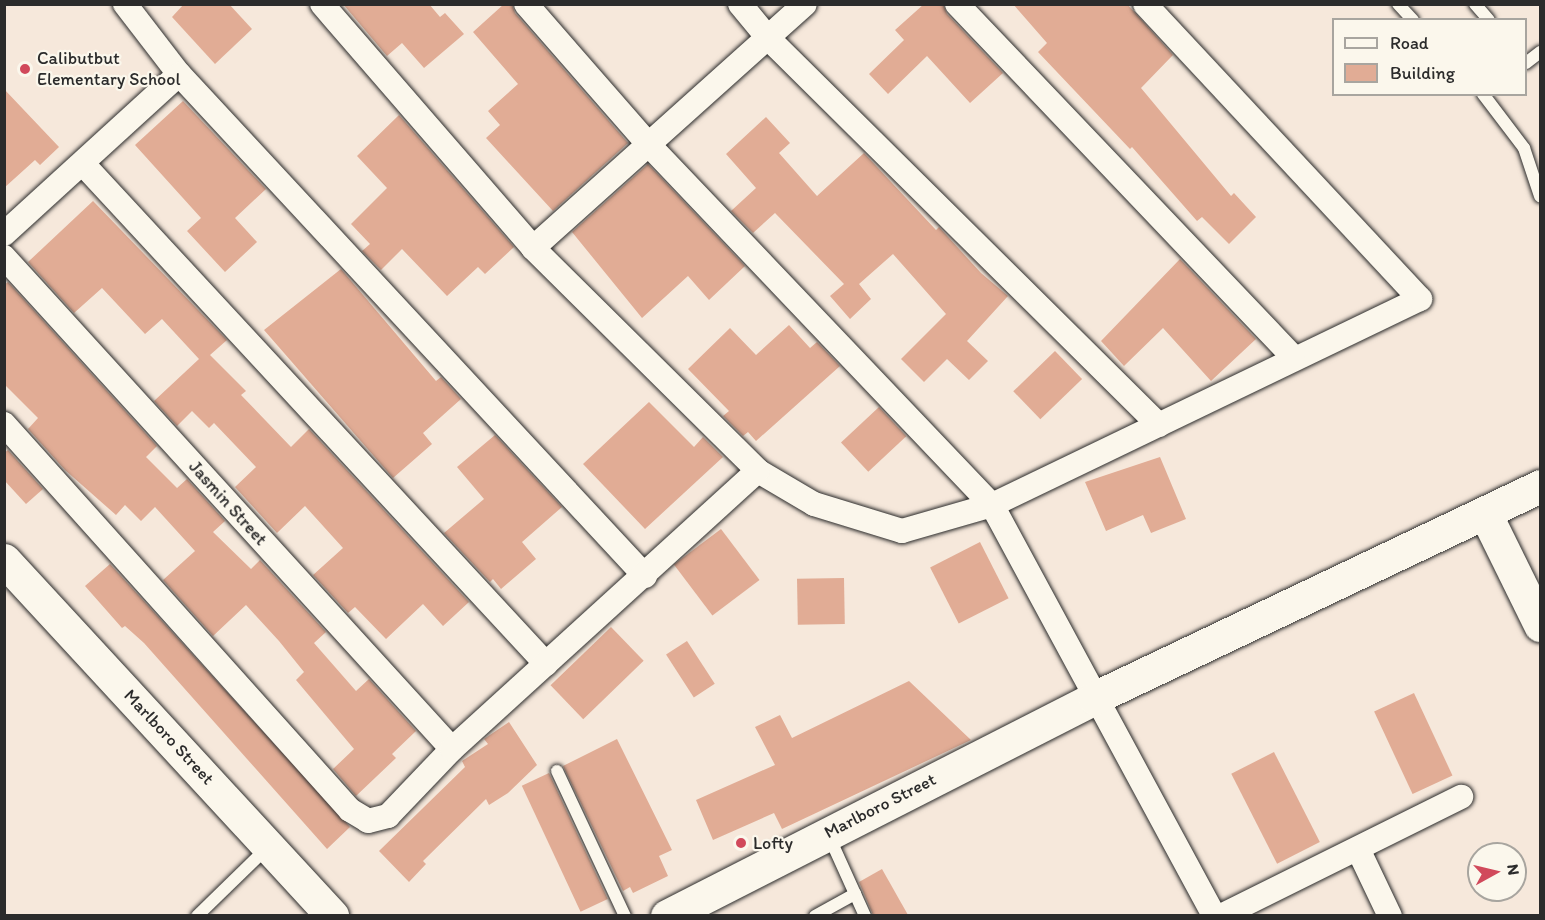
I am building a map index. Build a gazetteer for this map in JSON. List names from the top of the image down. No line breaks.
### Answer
{"streets":{"street":["Jasmin Street","Marlboro Street"]},"places":["Calibutbut Elementary School","Lofty"],"legend":["Road","Building"],"north":"right"}
